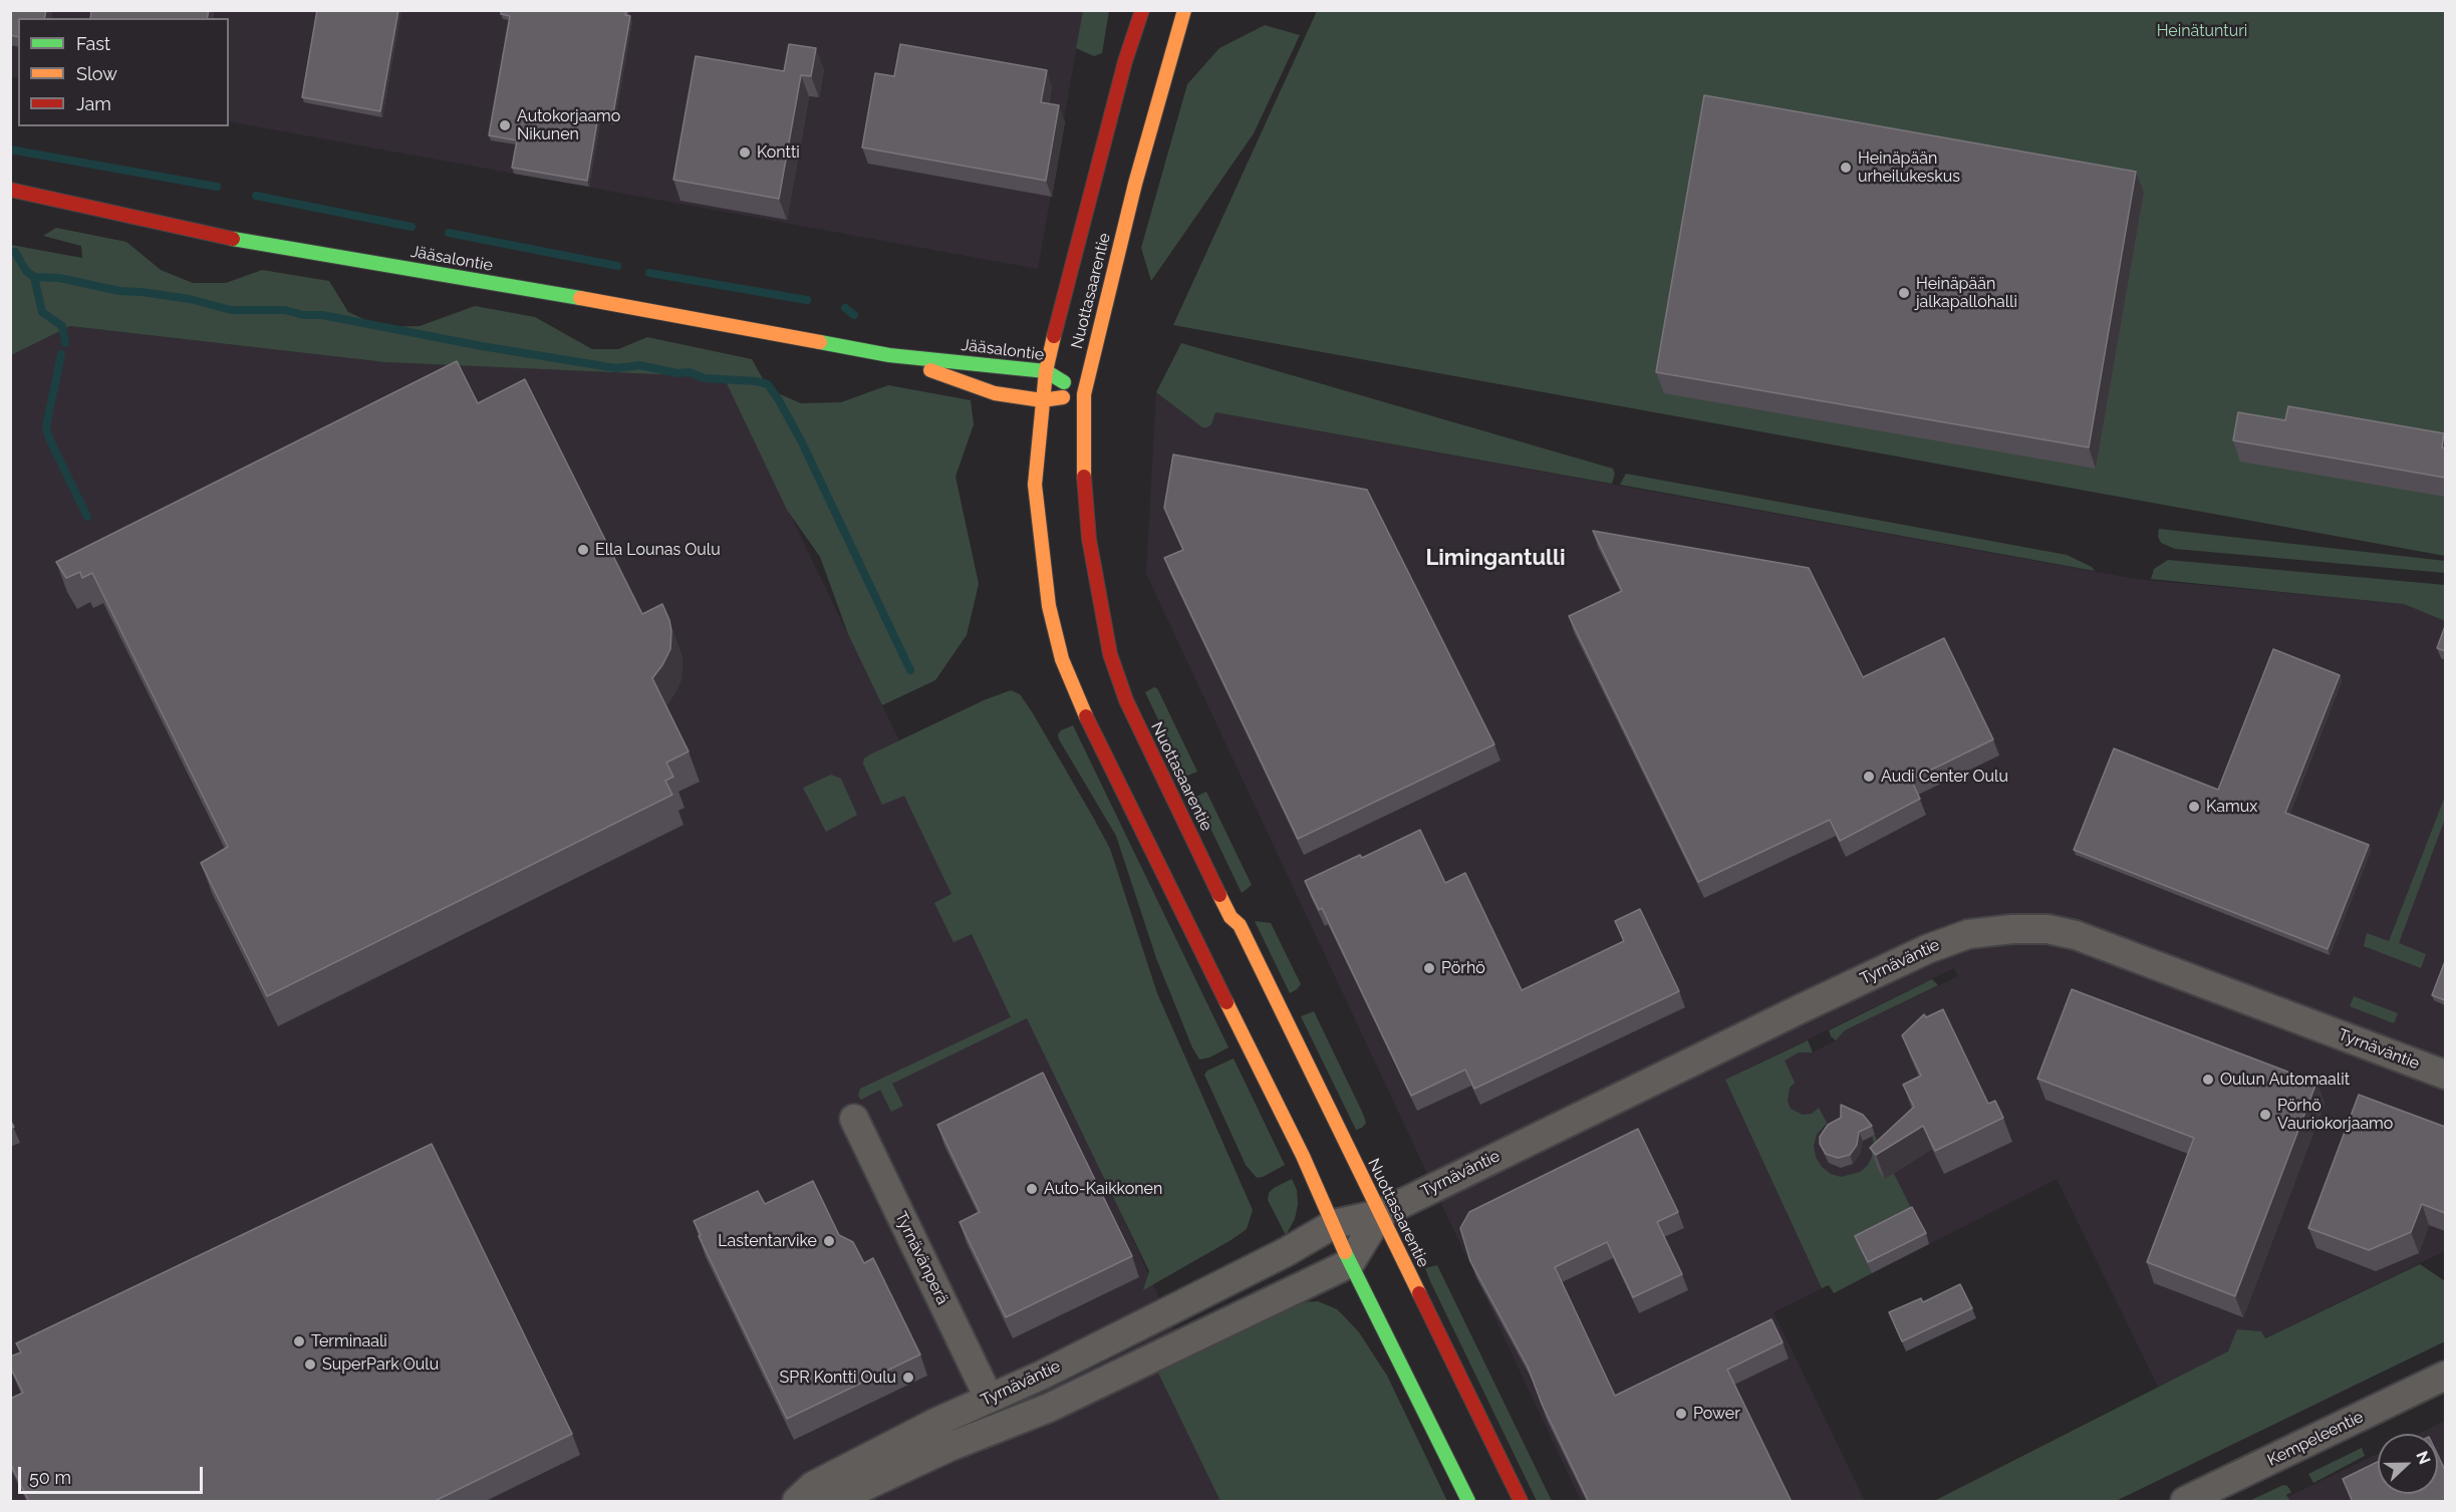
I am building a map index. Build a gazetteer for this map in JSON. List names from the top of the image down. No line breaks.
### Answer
{"streets":{"main road":["Jääsalontie","Nuottasaarentie"],"street":["Tyrnäväntie","Tyrnävänperä","Kempeleentie"]},"crossings":[["Jääsalontie","Nuottasaarentie"],["Nuottasaarentie","Tyrnäväntie"],["Tyrnäväntie","Tyrnävänperä"]],"districts":["Limingantulli"],"parks":["Heinätunturi"],"places":["Autokorjaamo Nikunen","Kontti","Heinäpään urheilukeskus","Heinäpään jalkapallohalli","Ella Lounas Oulu","Audi Center Oulu","Kamux","Pörhö","Oulun Automaalit","Pörhö Vauriokorjaamo","Auto-Kaikkonen","Lastentarvike","Terminaali","SuperPark Oulu","SPR Kontti Oulu","Power"],"legend":["Fast","Slow","Jam"],"scale_bar":"50 m","north":"right"}
